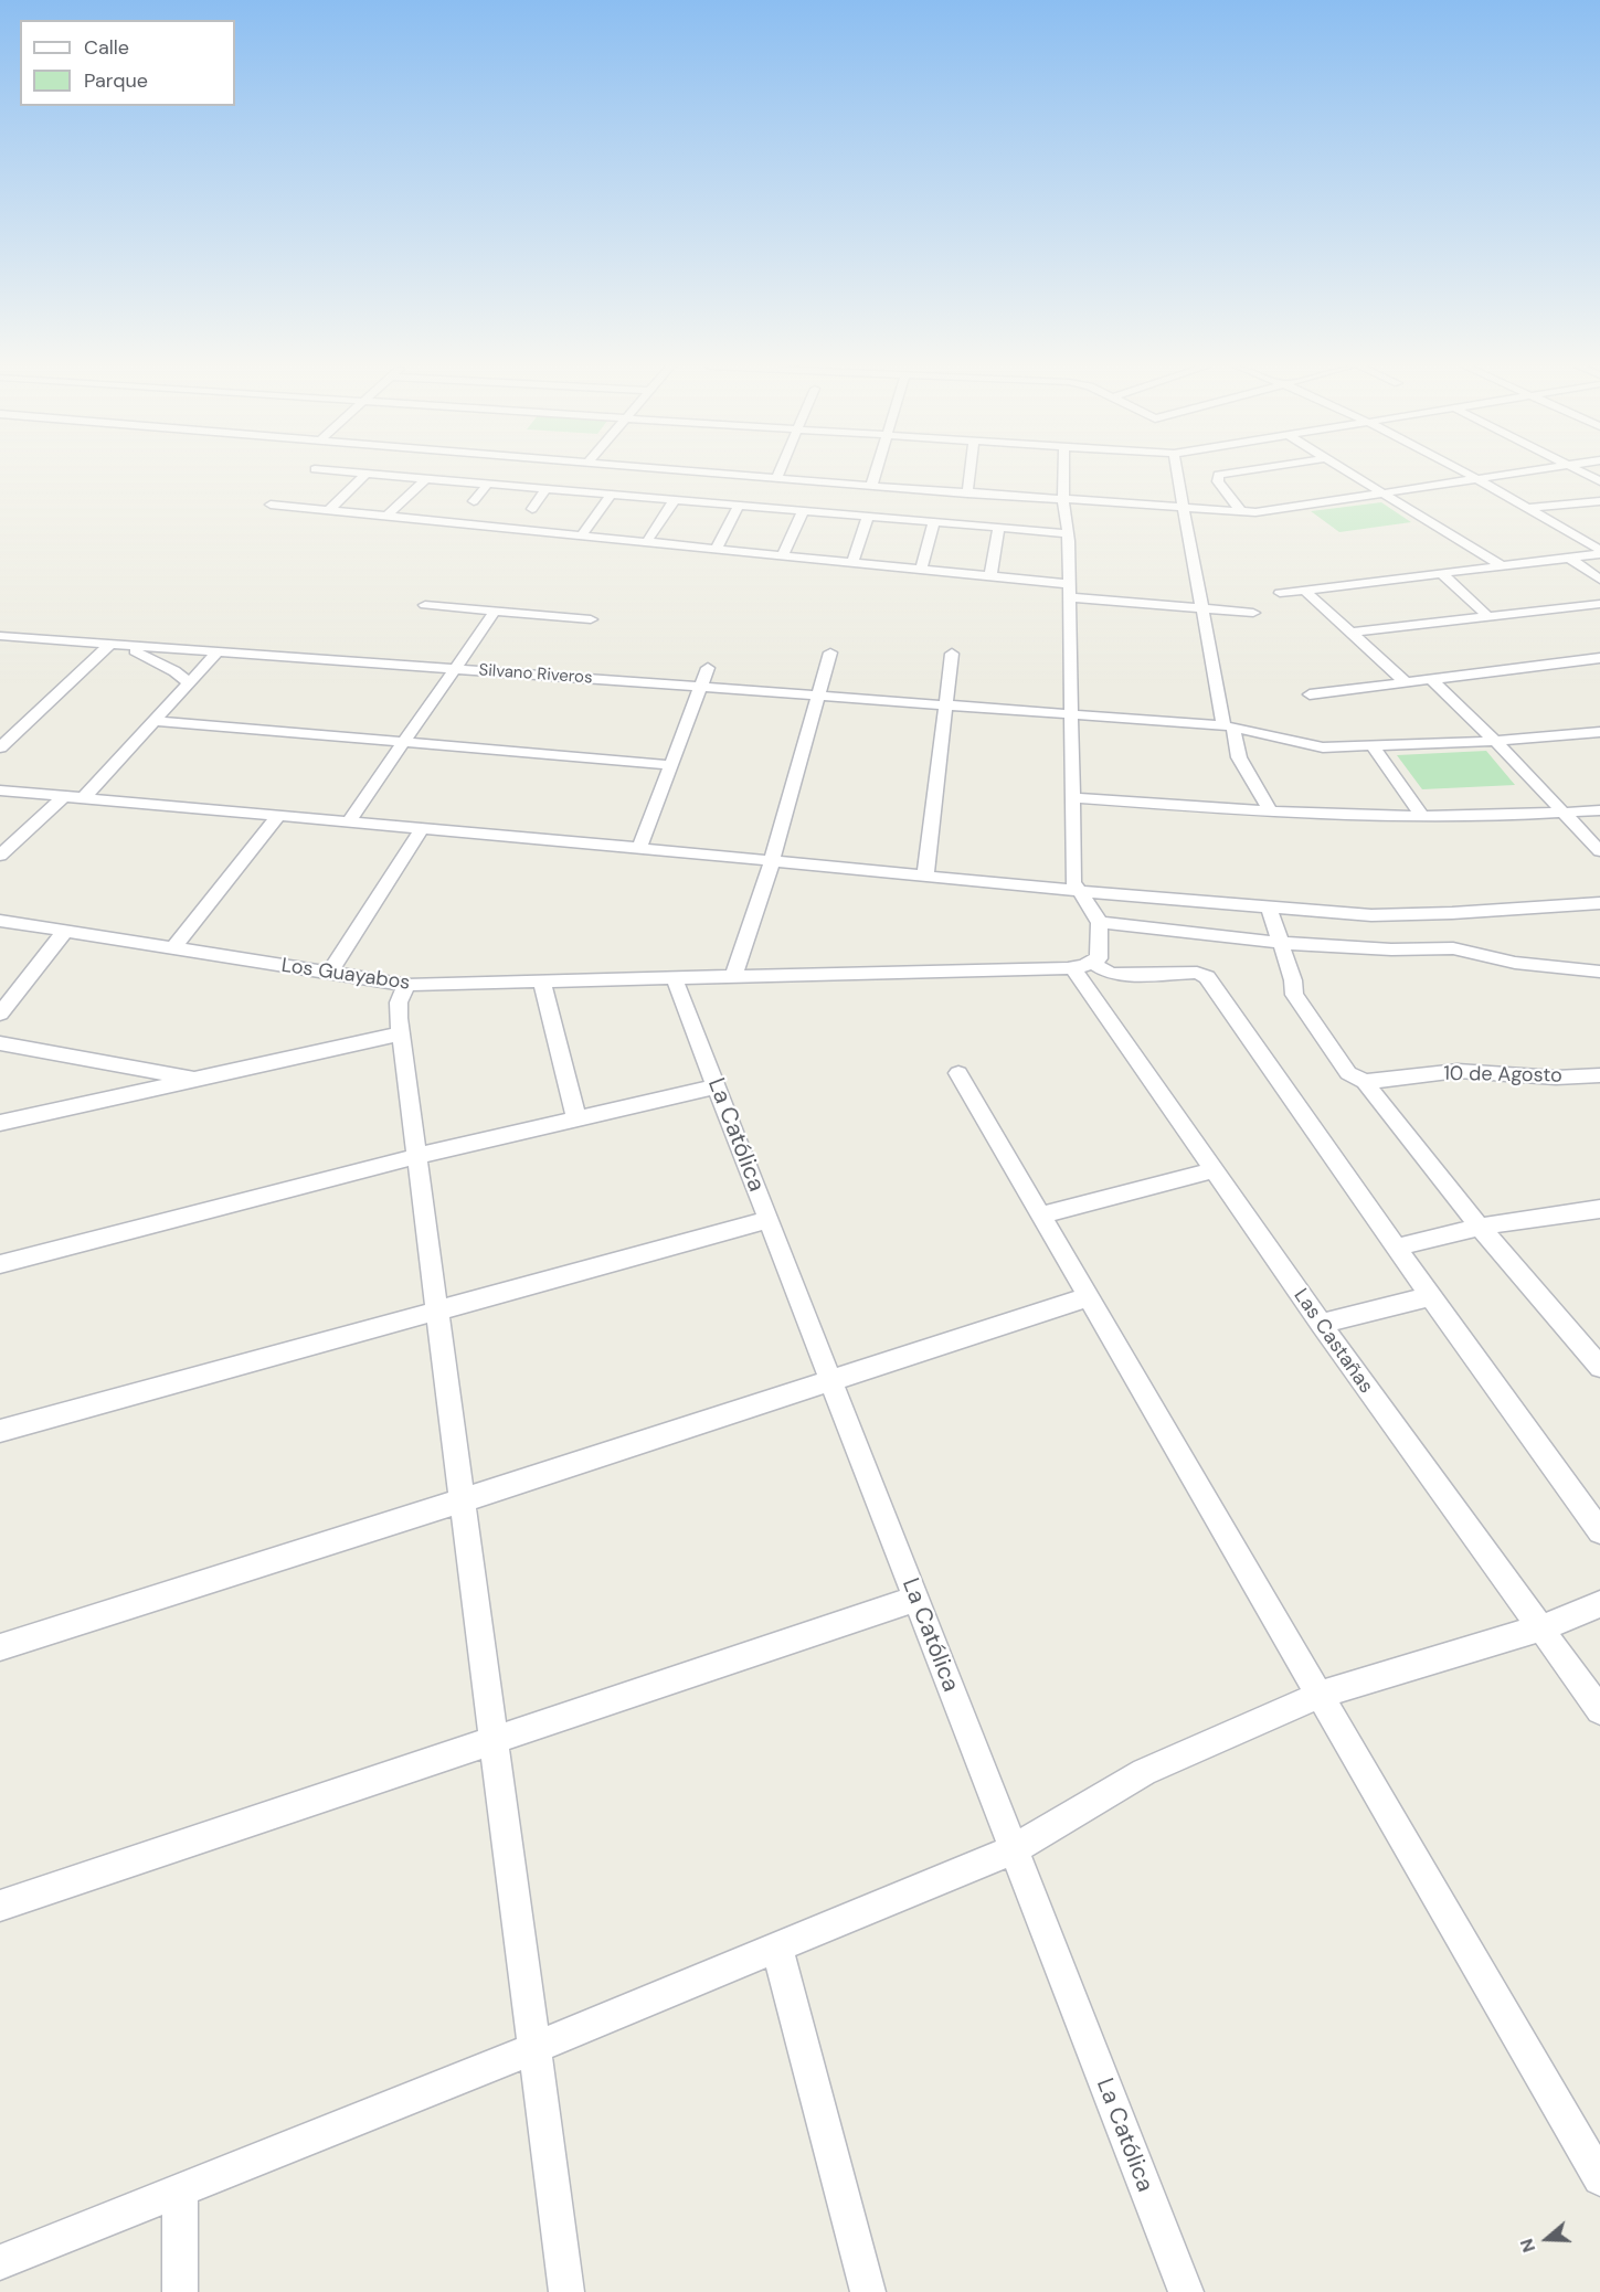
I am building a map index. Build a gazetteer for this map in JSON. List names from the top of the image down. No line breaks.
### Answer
{"streets":{"street":["Silvano Riveros","Los Guayabos","10 de Agosto","La Católica","Las Castañas"]},"crossings":[["Los Guayabos","La Católica"],["Los Guayabos","Las Castañas"]],"legend":["Calle","Parque"],"north":"left"}
